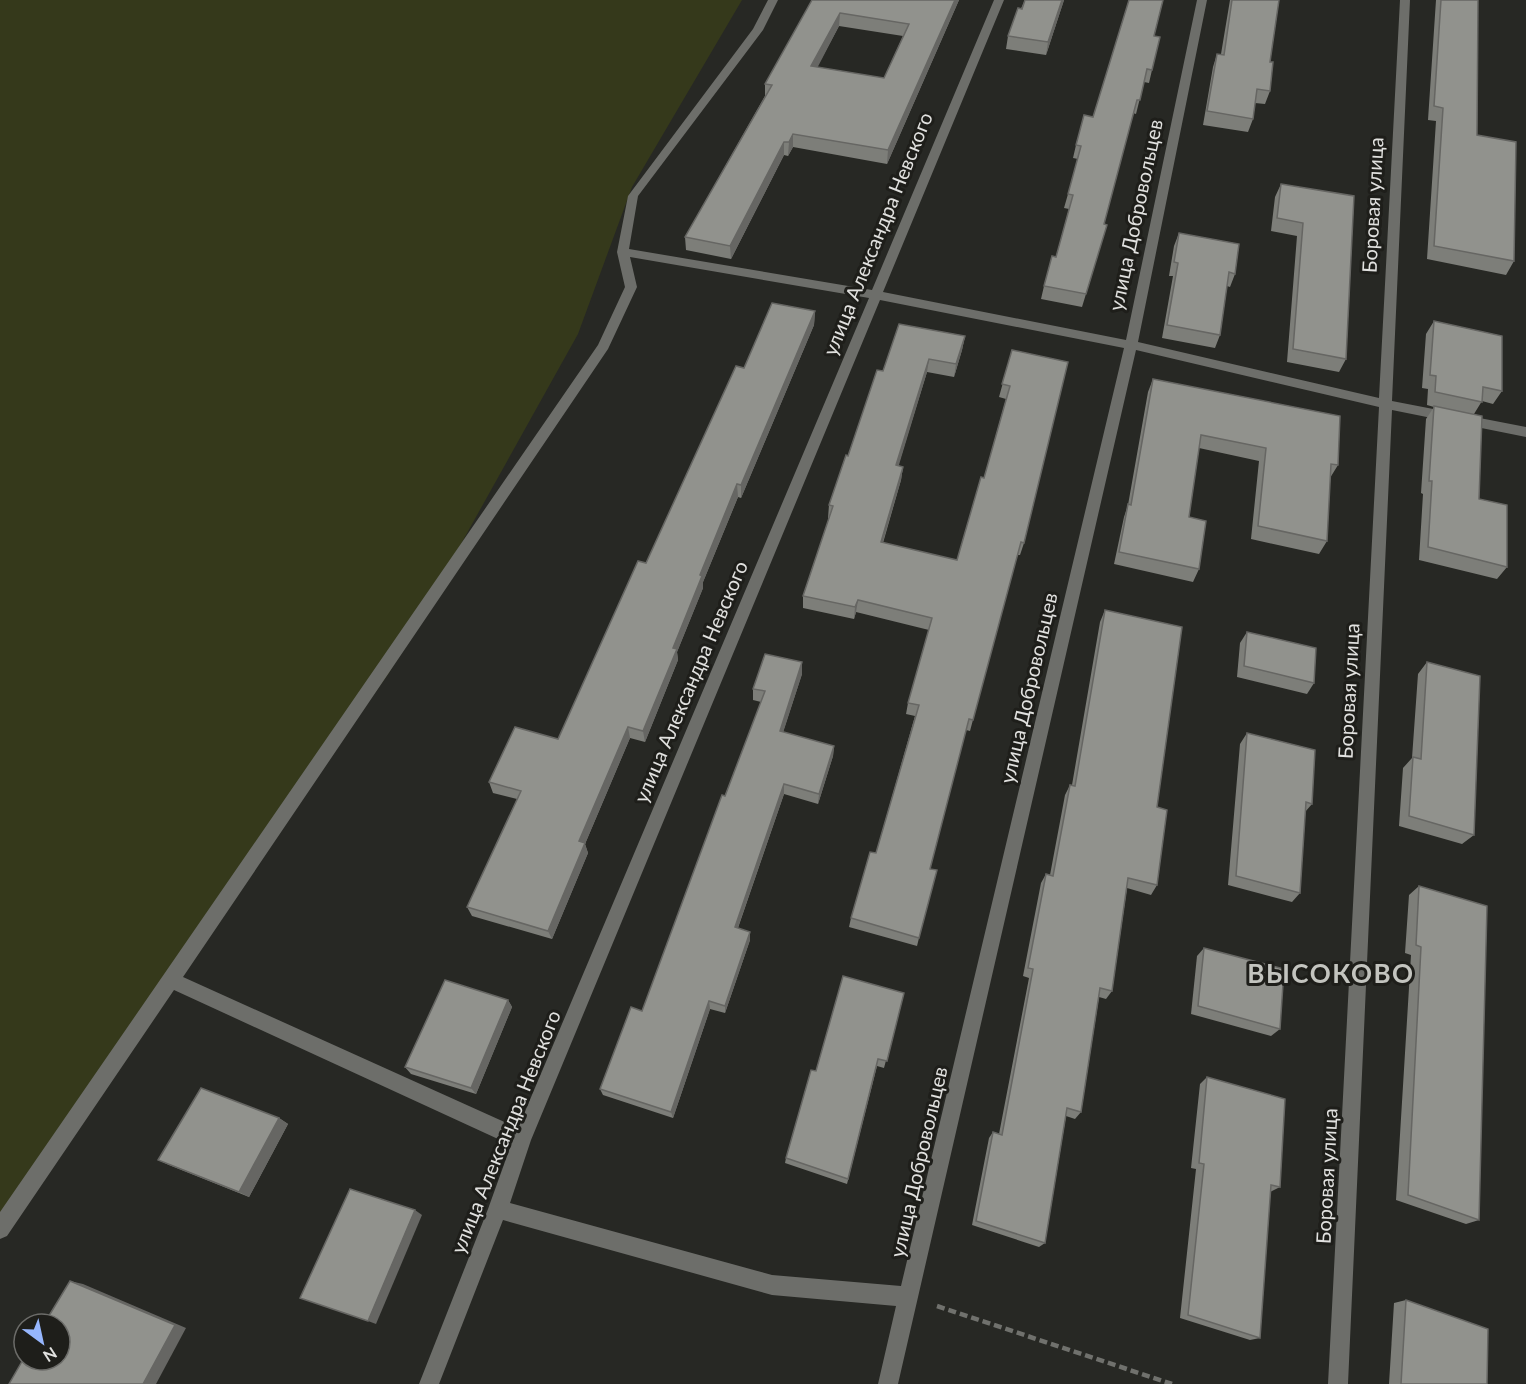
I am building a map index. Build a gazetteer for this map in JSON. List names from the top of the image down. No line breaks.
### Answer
{"streets":{"street":["Боровая улица","улица Добровольцев","улица Александра Невского"]},"districts":["ВЫСОКОВО"],"north":"bottom right"}
